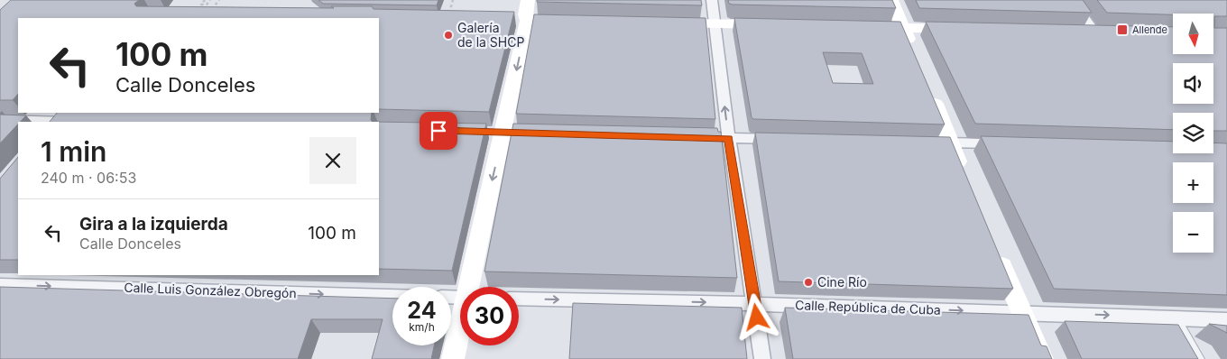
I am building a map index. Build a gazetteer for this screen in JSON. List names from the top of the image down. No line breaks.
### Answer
{"streets":{"street":["Calle Luis González Obregón","Calle República de Cuba"]},"one_way":["Calle Luis González Obregón","Calle República de Cuba"],"places":{"transit":["Allende"],"other":["Galería de la SHCP","Cine Río"]},"north":"bottom","page":{"map_buttons":["+","−"],"turn":["100 m","Calle Donceles"],"heading":["1 min","240 m · 06:53"],"list":[{"name":"Gira a la izquierda","note":"Calle Donceles","value":"100 m"}],"speed":"24 km/h","limit":"30"}}
